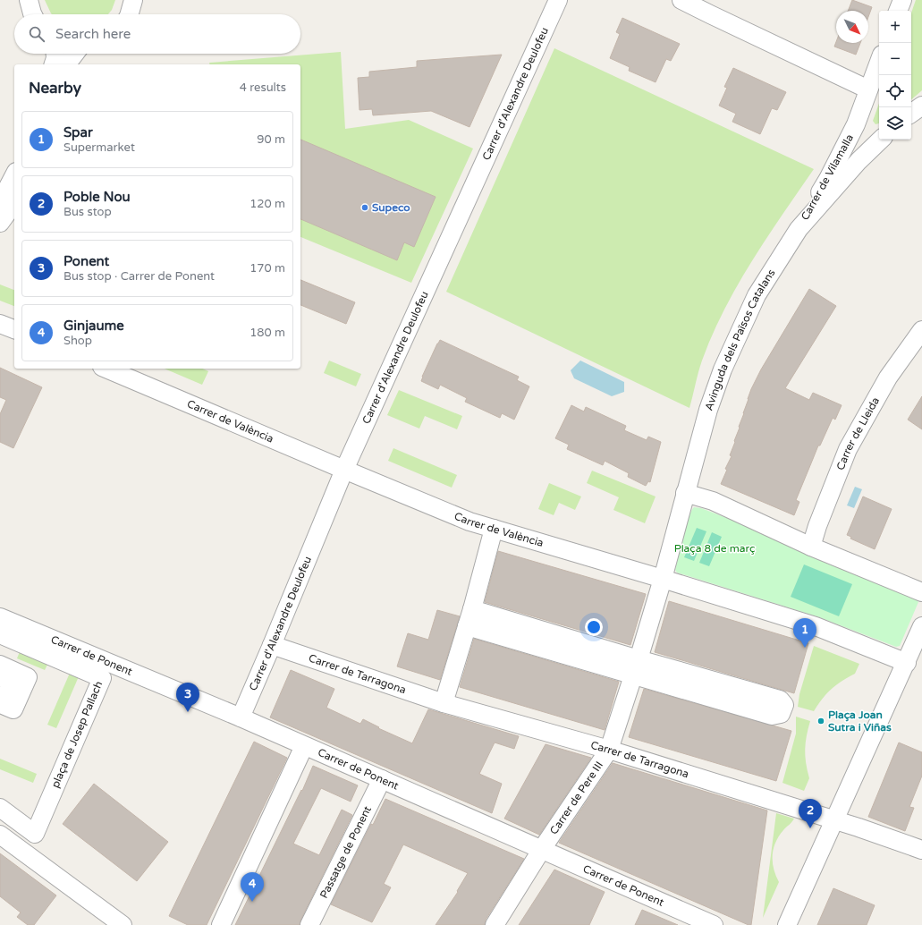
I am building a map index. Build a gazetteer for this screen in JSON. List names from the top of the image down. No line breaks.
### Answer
{"streets":{"street":["Carrer d'Alexandre Deulofeu","Carrer de Vilamalla","Avinguda dels Països Catalans","Carrer de València","Carrer de Lleida","Carrer de Ponent","Carrer de Tarragona","plaça de Josep Pallach","Carrer de Pere III","Passatge de Ponent"]},"crossings":[["Carrer d'Alexandre Deulofeu","Carrer de València"],["Carrer d'Alexandre Deulofeu","Carrer de Ponent"],["Carrer d'Alexandre Deulofeu","Carrer de Tarragona"],["Carrer de Vilamalla","Avinguda dels Països Catalans"],["Avinguda dels Països Catalans","Carrer de València"],["Avinguda dels Països Catalans","Carrer de Pere III"],["Carrer de València","Carrer de Pere III"],["Carrer de Ponent","Carrer de Pere III"],["Carrer de Ponent","Passatge de Ponent"],["Carrer de Tarragona","Carrer de Pere III"]],"parks":["Plaça 8 de març"],"places":["Supeco","Plaça Joan Sutra i Viñas"],"north":"bottom right","page":{"map_buttons":["+","−"],"search":"Search here","heading":["Nearby","4 results"],"list":[{"mark":"1","name":"Spar","note":"Supermarket","value":"90 m"},{"mark":"2","name":"Poble Nou","note":"Bus stop","value":"120 m"},{"mark":"3","name":"Ponent","note":"Bus stop · Carrer de Ponent","value":"170 m"},{"mark":"4","name":"Ginjaume","note":"Shop","value":"180 m"}],"pins":["1","3","2","4"]}}
